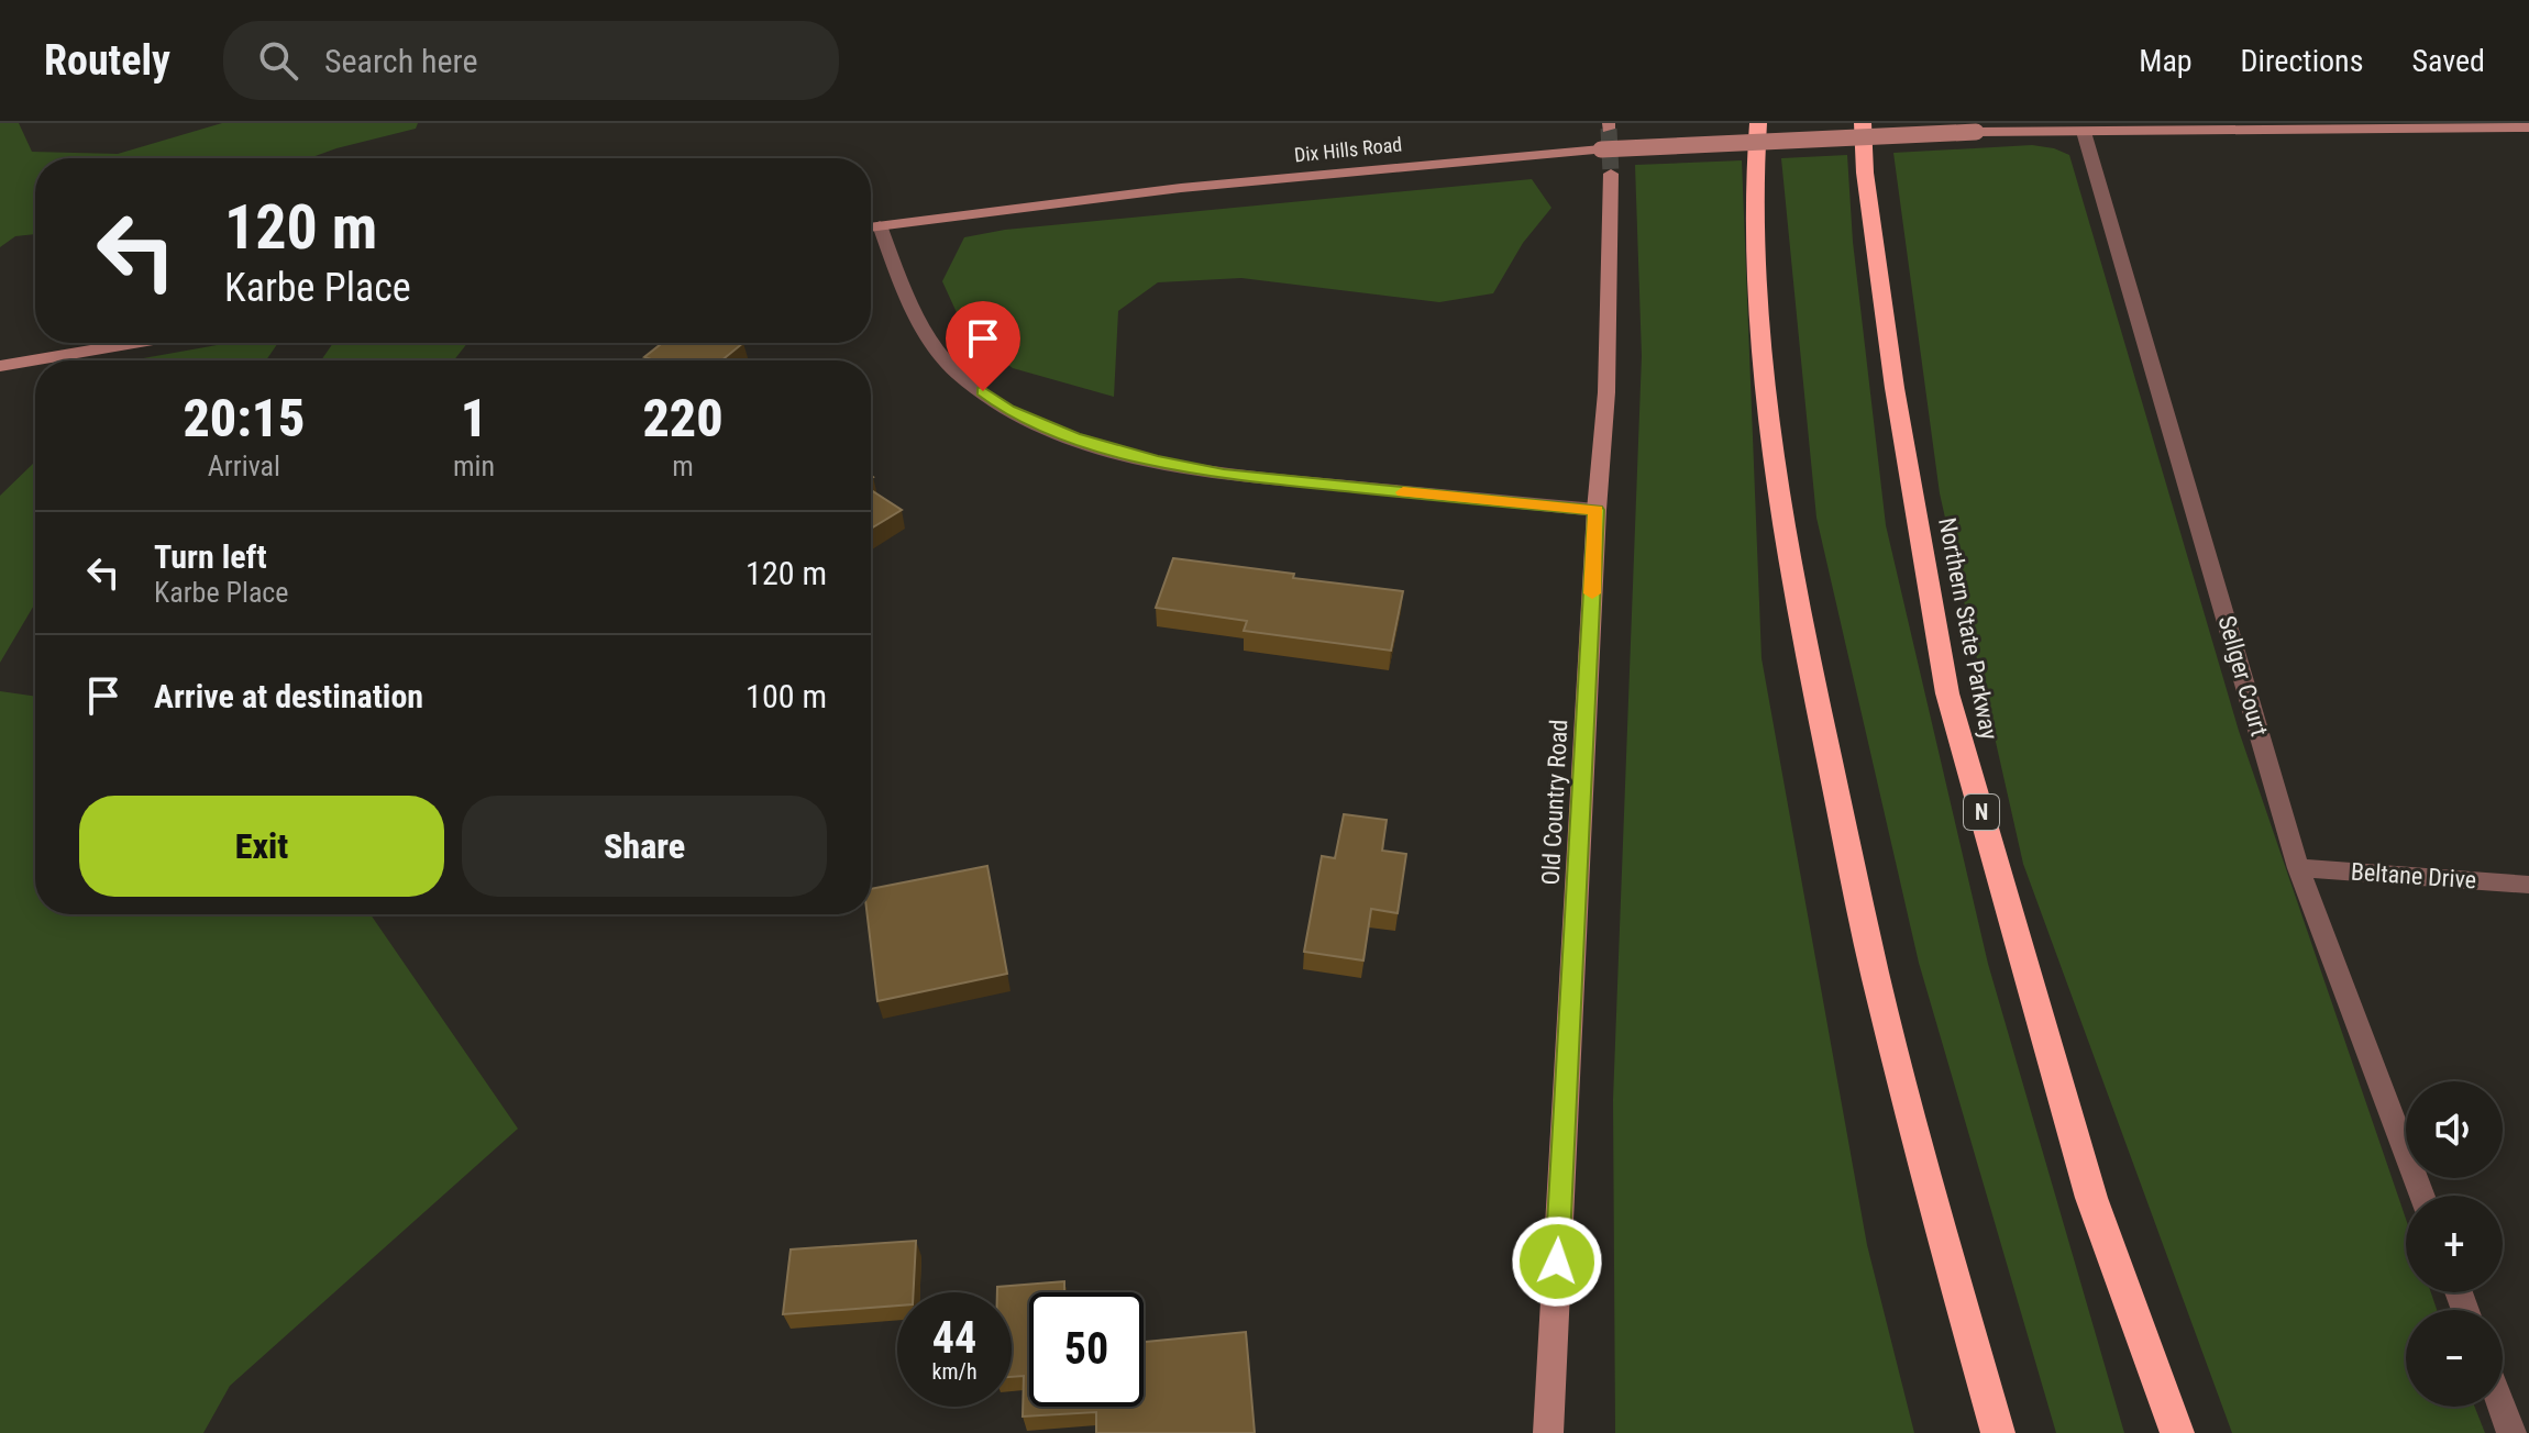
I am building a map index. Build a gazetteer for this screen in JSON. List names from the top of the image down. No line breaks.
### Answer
{"streets":{"highway":["Northern State Parkway","N"],"street":["Dix Hills Road","Sellger Court","Old Country Road","Beltane Drive"]},"crossings":[["Dix Hills Road","Sellger Court"],["Sellger Court","Beltane Drive"]],"page":{"header":"Routely","search":"Search here","nav":["Map","Directions","Saved"],"turn":["120 m","Karbe Place"],"eta":["20:15","Arrival","1","min","220","m"],"list":[{"name":"Turn left","note":"Karbe Place","value":"120 m"},{"name":"Arrive at destination","value":"100 m"}],"buttons":["Exit","Share"],"map_buttons":["+","−"],"speed":"44 km/h","limit":"50"}}
